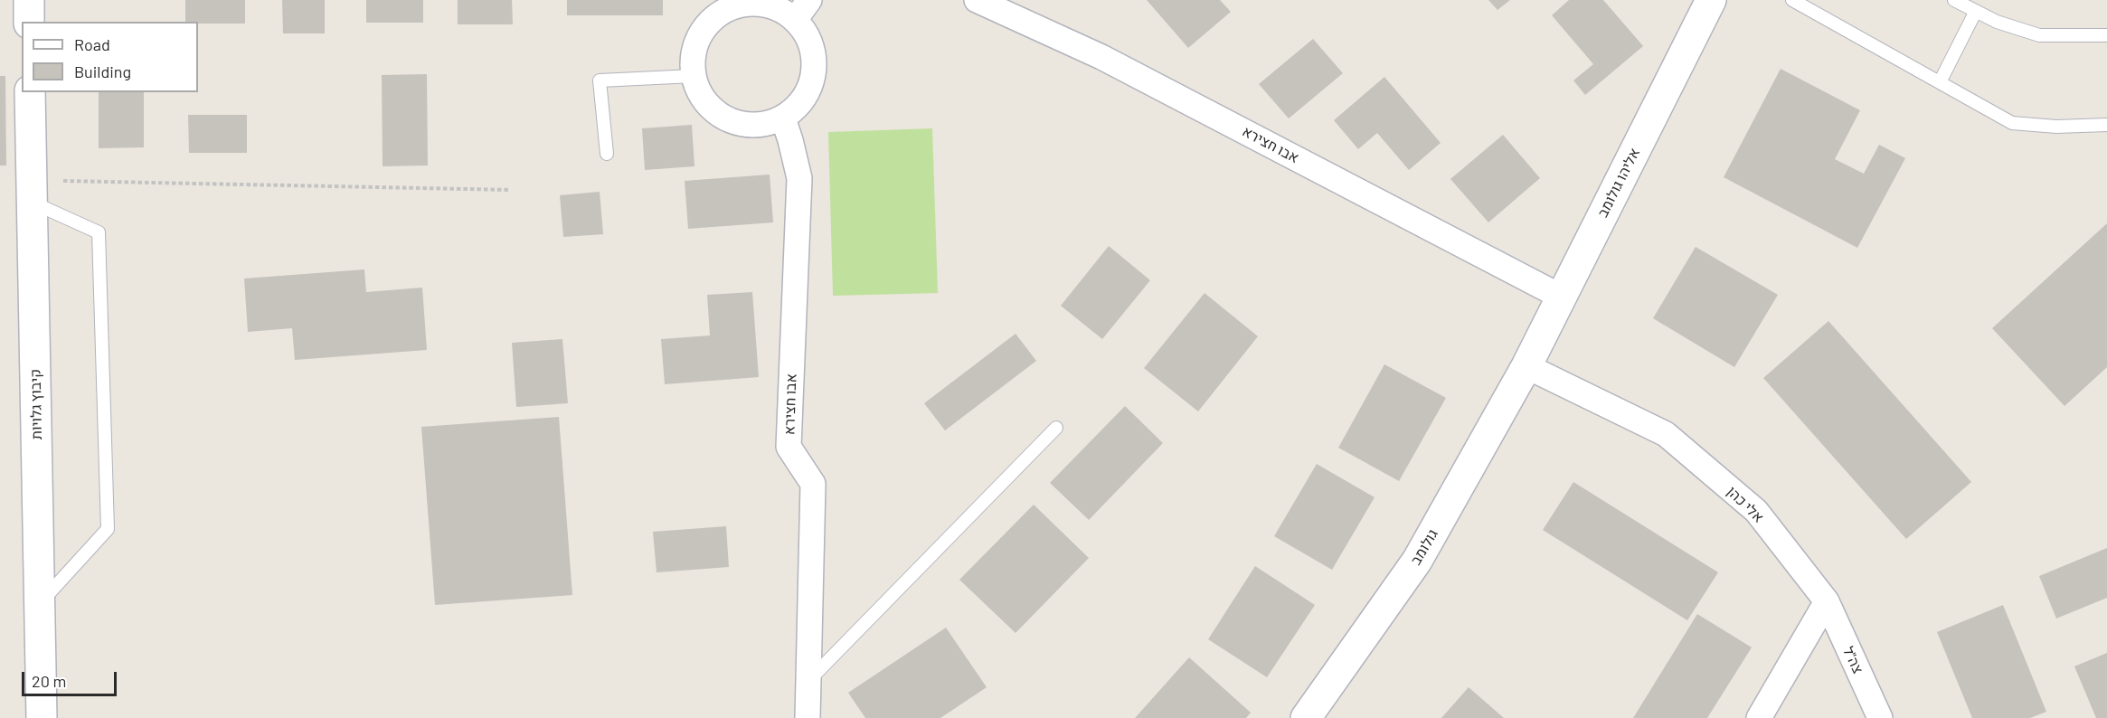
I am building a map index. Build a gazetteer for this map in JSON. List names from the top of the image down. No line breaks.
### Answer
{"streets":{"street":["אבו חצירא","אליהו גולומב","קיבוץ גלויות","אלי כהן","גולומב","צה\"ל"]},"crossings":[["אבו חצירא","אליהו גולומב"],["אליהו גולומב","אלי כהן"],["אליהו גולומב","גולומב"],["אלי כהן","גולומב"],["אלי כהן","צה\"ל"]],"legend":["Road","Building"],"scale_bar":"20 m"}
